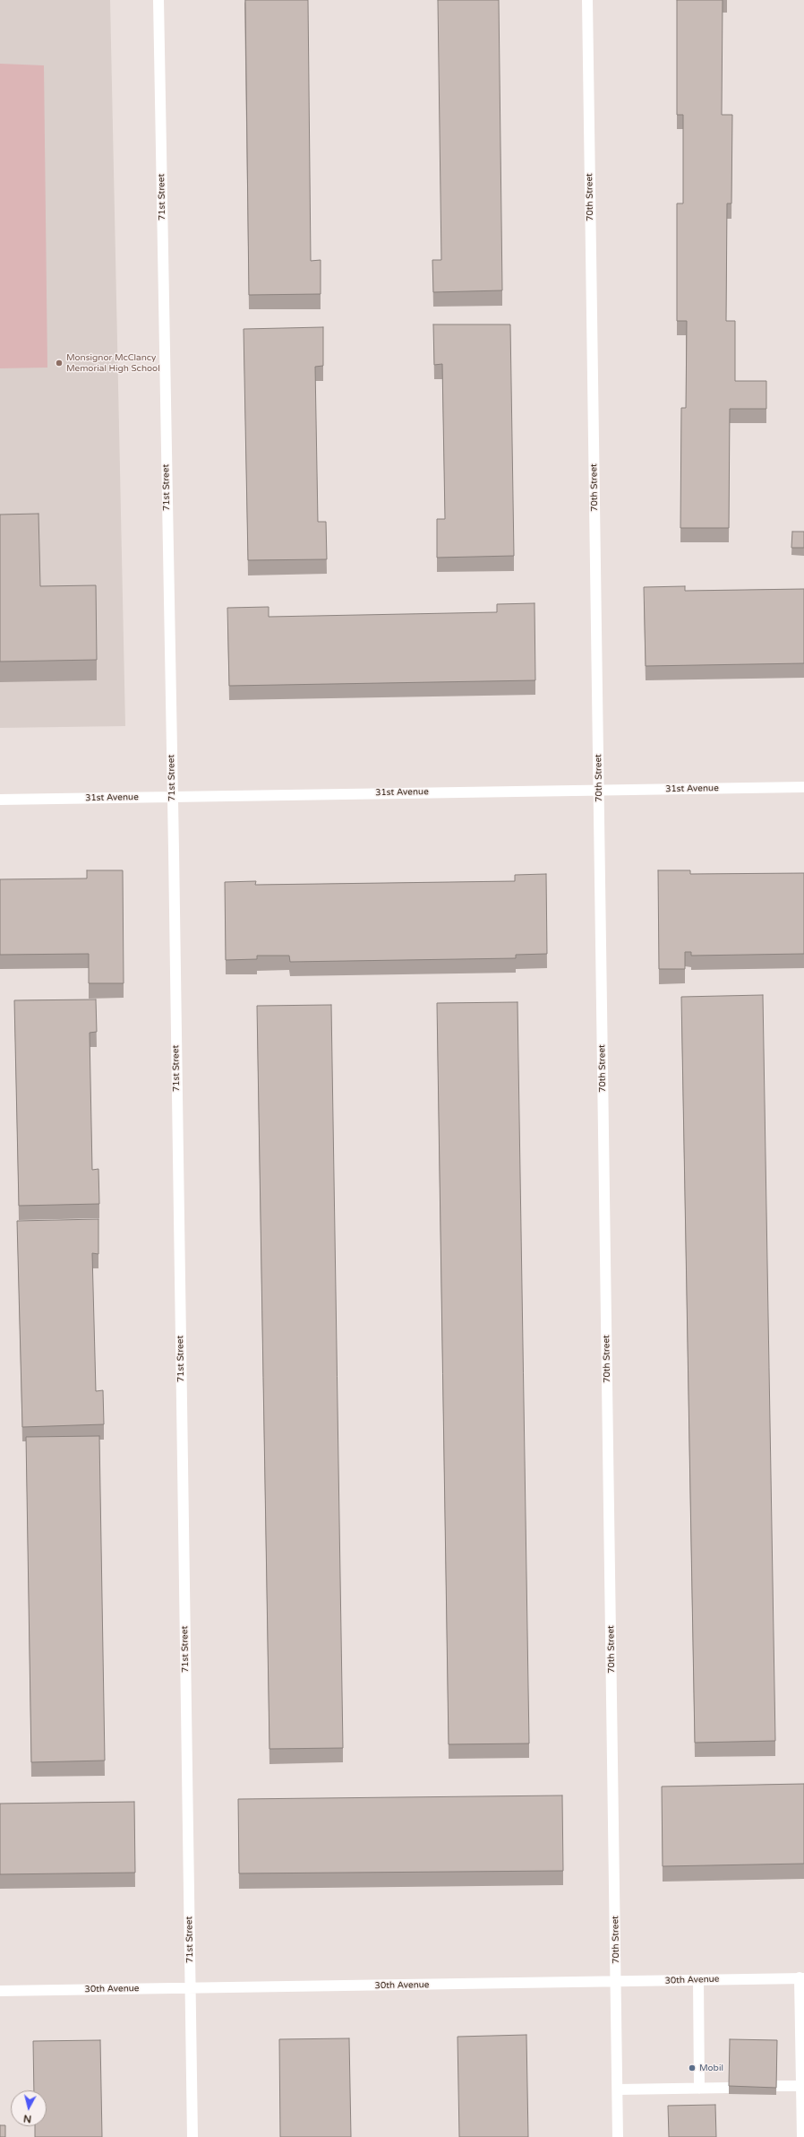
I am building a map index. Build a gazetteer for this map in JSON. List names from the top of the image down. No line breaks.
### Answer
{"streets":{"street":["71st Street","70th Street","31st Avenue","30th Avenue"]},"crossings":[["71st Street","31st Avenue"],["71st Street","30th Avenue"],["70th Street","31st Avenue"],["70th Street","30th Avenue"]],"places":["Monsignor McClancy Memorial High School","Mobil"],"north":"bottom"}
